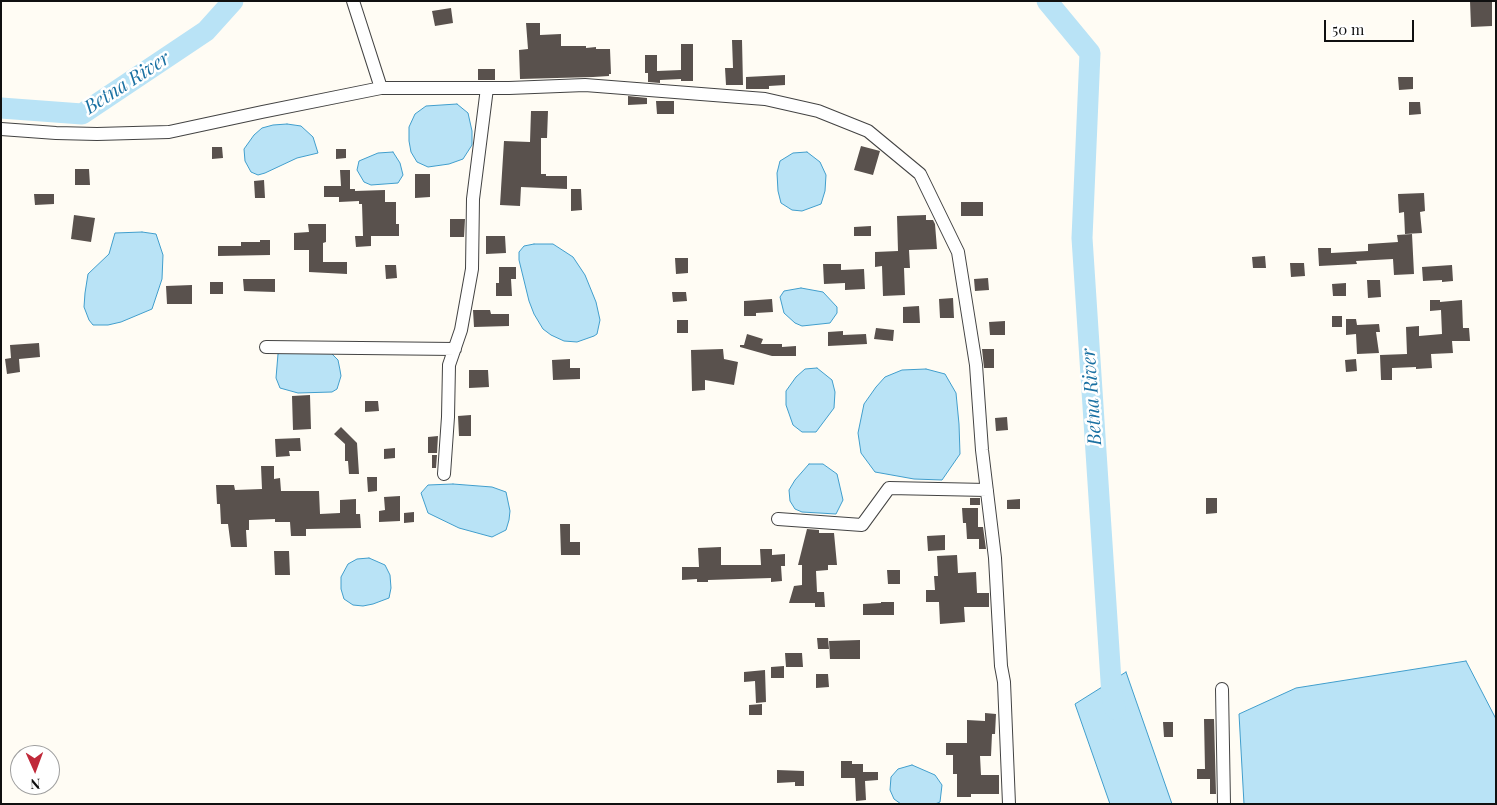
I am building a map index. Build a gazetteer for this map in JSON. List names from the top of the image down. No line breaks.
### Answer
{"water":["Betna River"],"scale_bar":"50 m","north":"bottom"}
